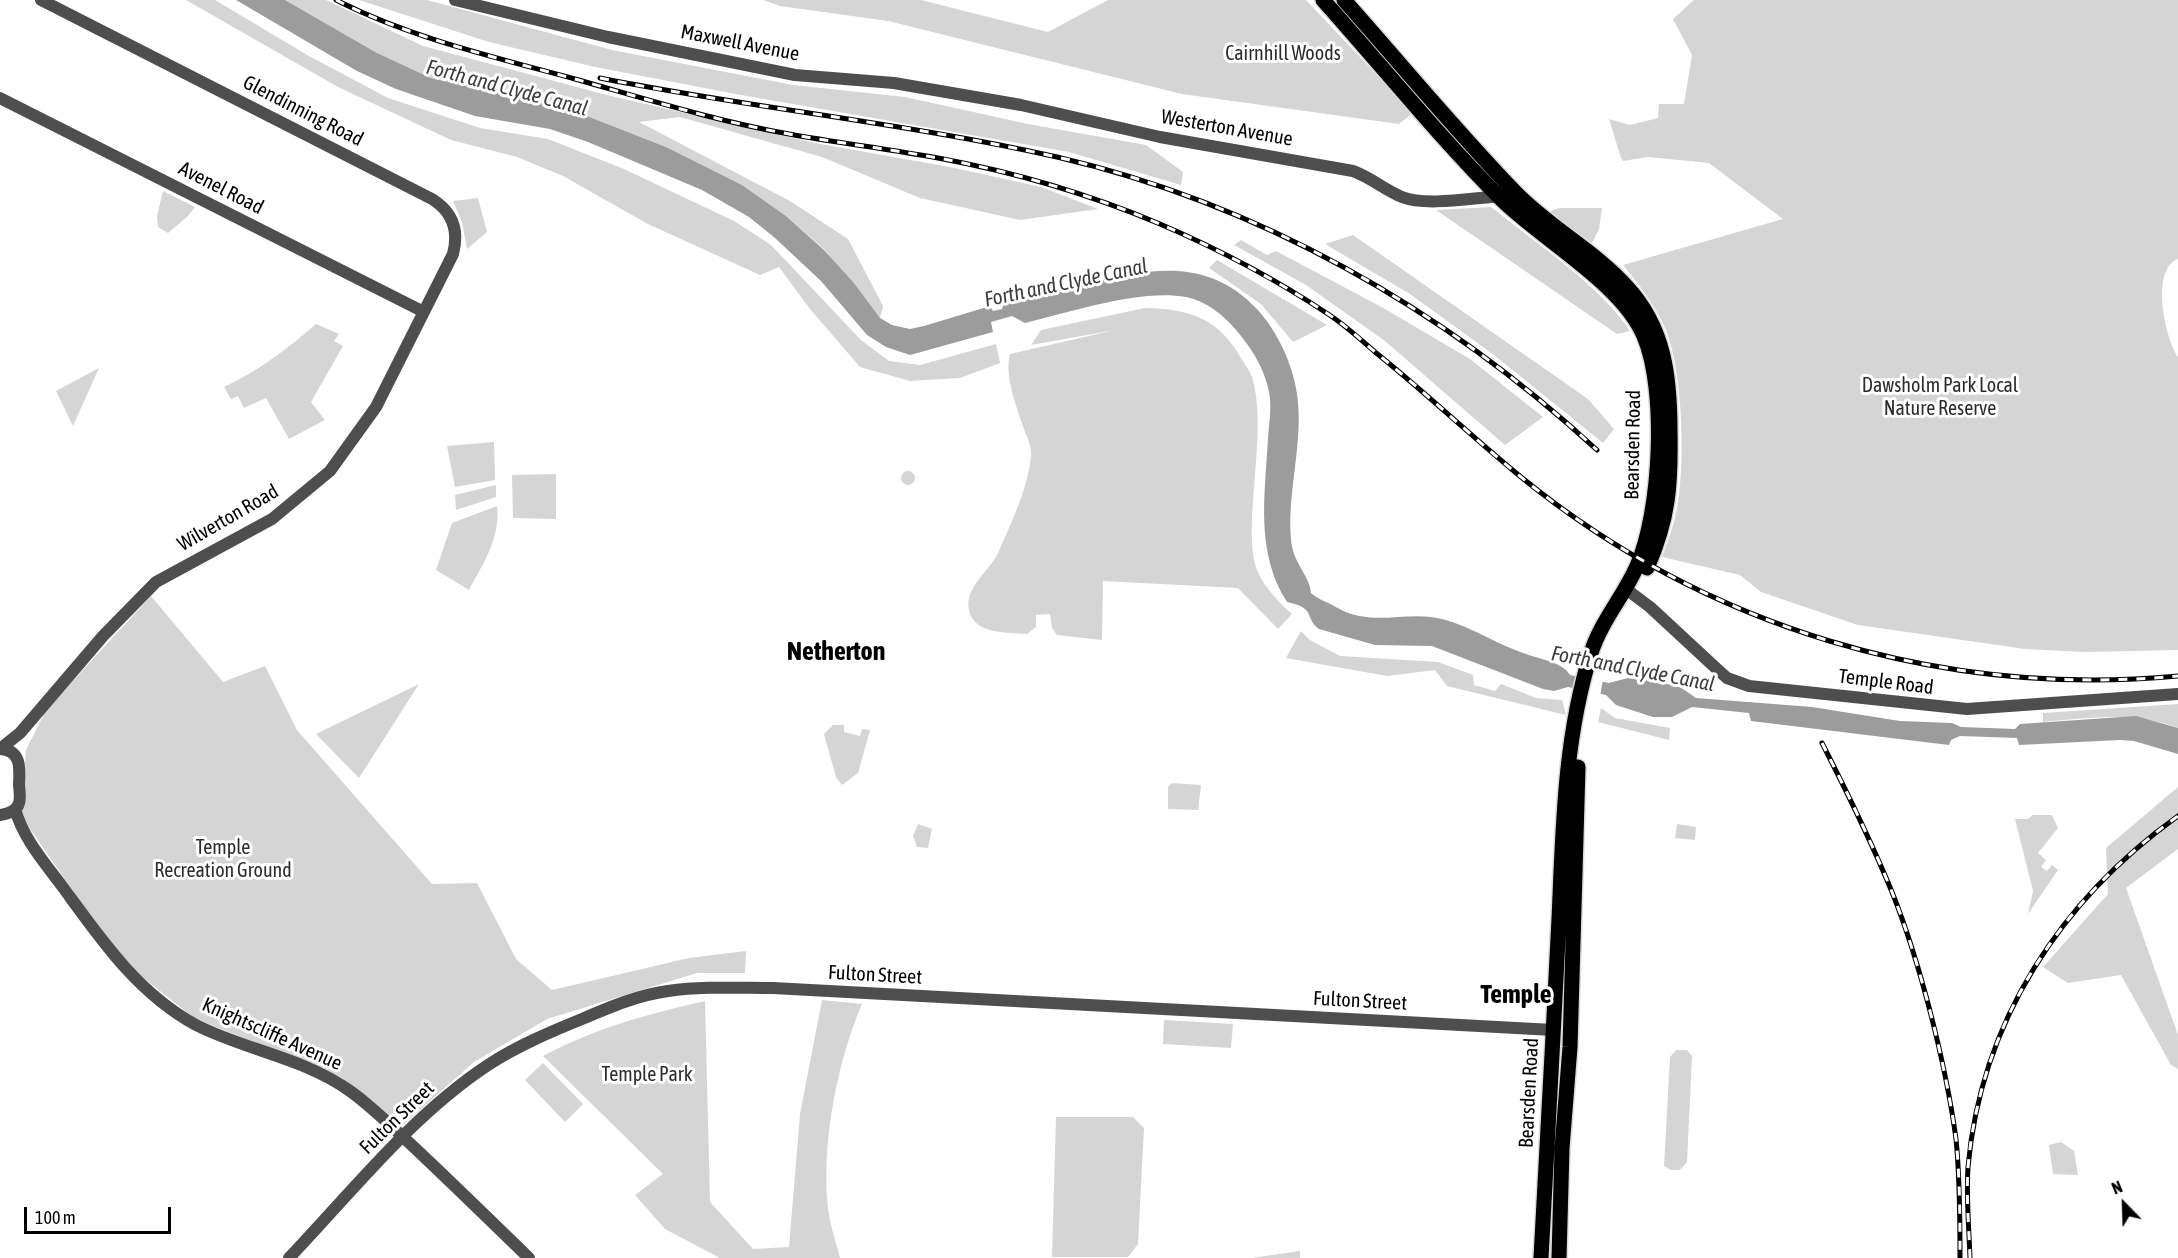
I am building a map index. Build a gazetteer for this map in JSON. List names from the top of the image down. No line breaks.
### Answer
{"streets":{"main road":["Bearsden Road"],"street":["Maxwell Avenue","Glendinning Road","Westerton Avenue","Avenel Road","Wilverton Road","Temple Road","Fulton Street","Knightscliffe Avenue"]},"crossings":[["Maxwell Avenue","Westerton Avenue"],["Glendinning Road","Avenel Road"],["Glendinning Road","Wilverton Road"],["Westerton Avenue","Bearsden Road"],["Avenel Road","Wilverton Road"],["Bearsden Road","Temple Road"],["Bearsden Road","Fulton Street"],["Fulton Street","Knightscliffe Avenue"]],"districts":["Netherton","Temple"],"water":["Forth and Clyde Canal"],"parks":["Cairnhill Woods","Dawsholm Park Local Nature Reserve","Temple Recreation Ground","Temple Park"],"scale_bar":"100 m","north":"top left"}
